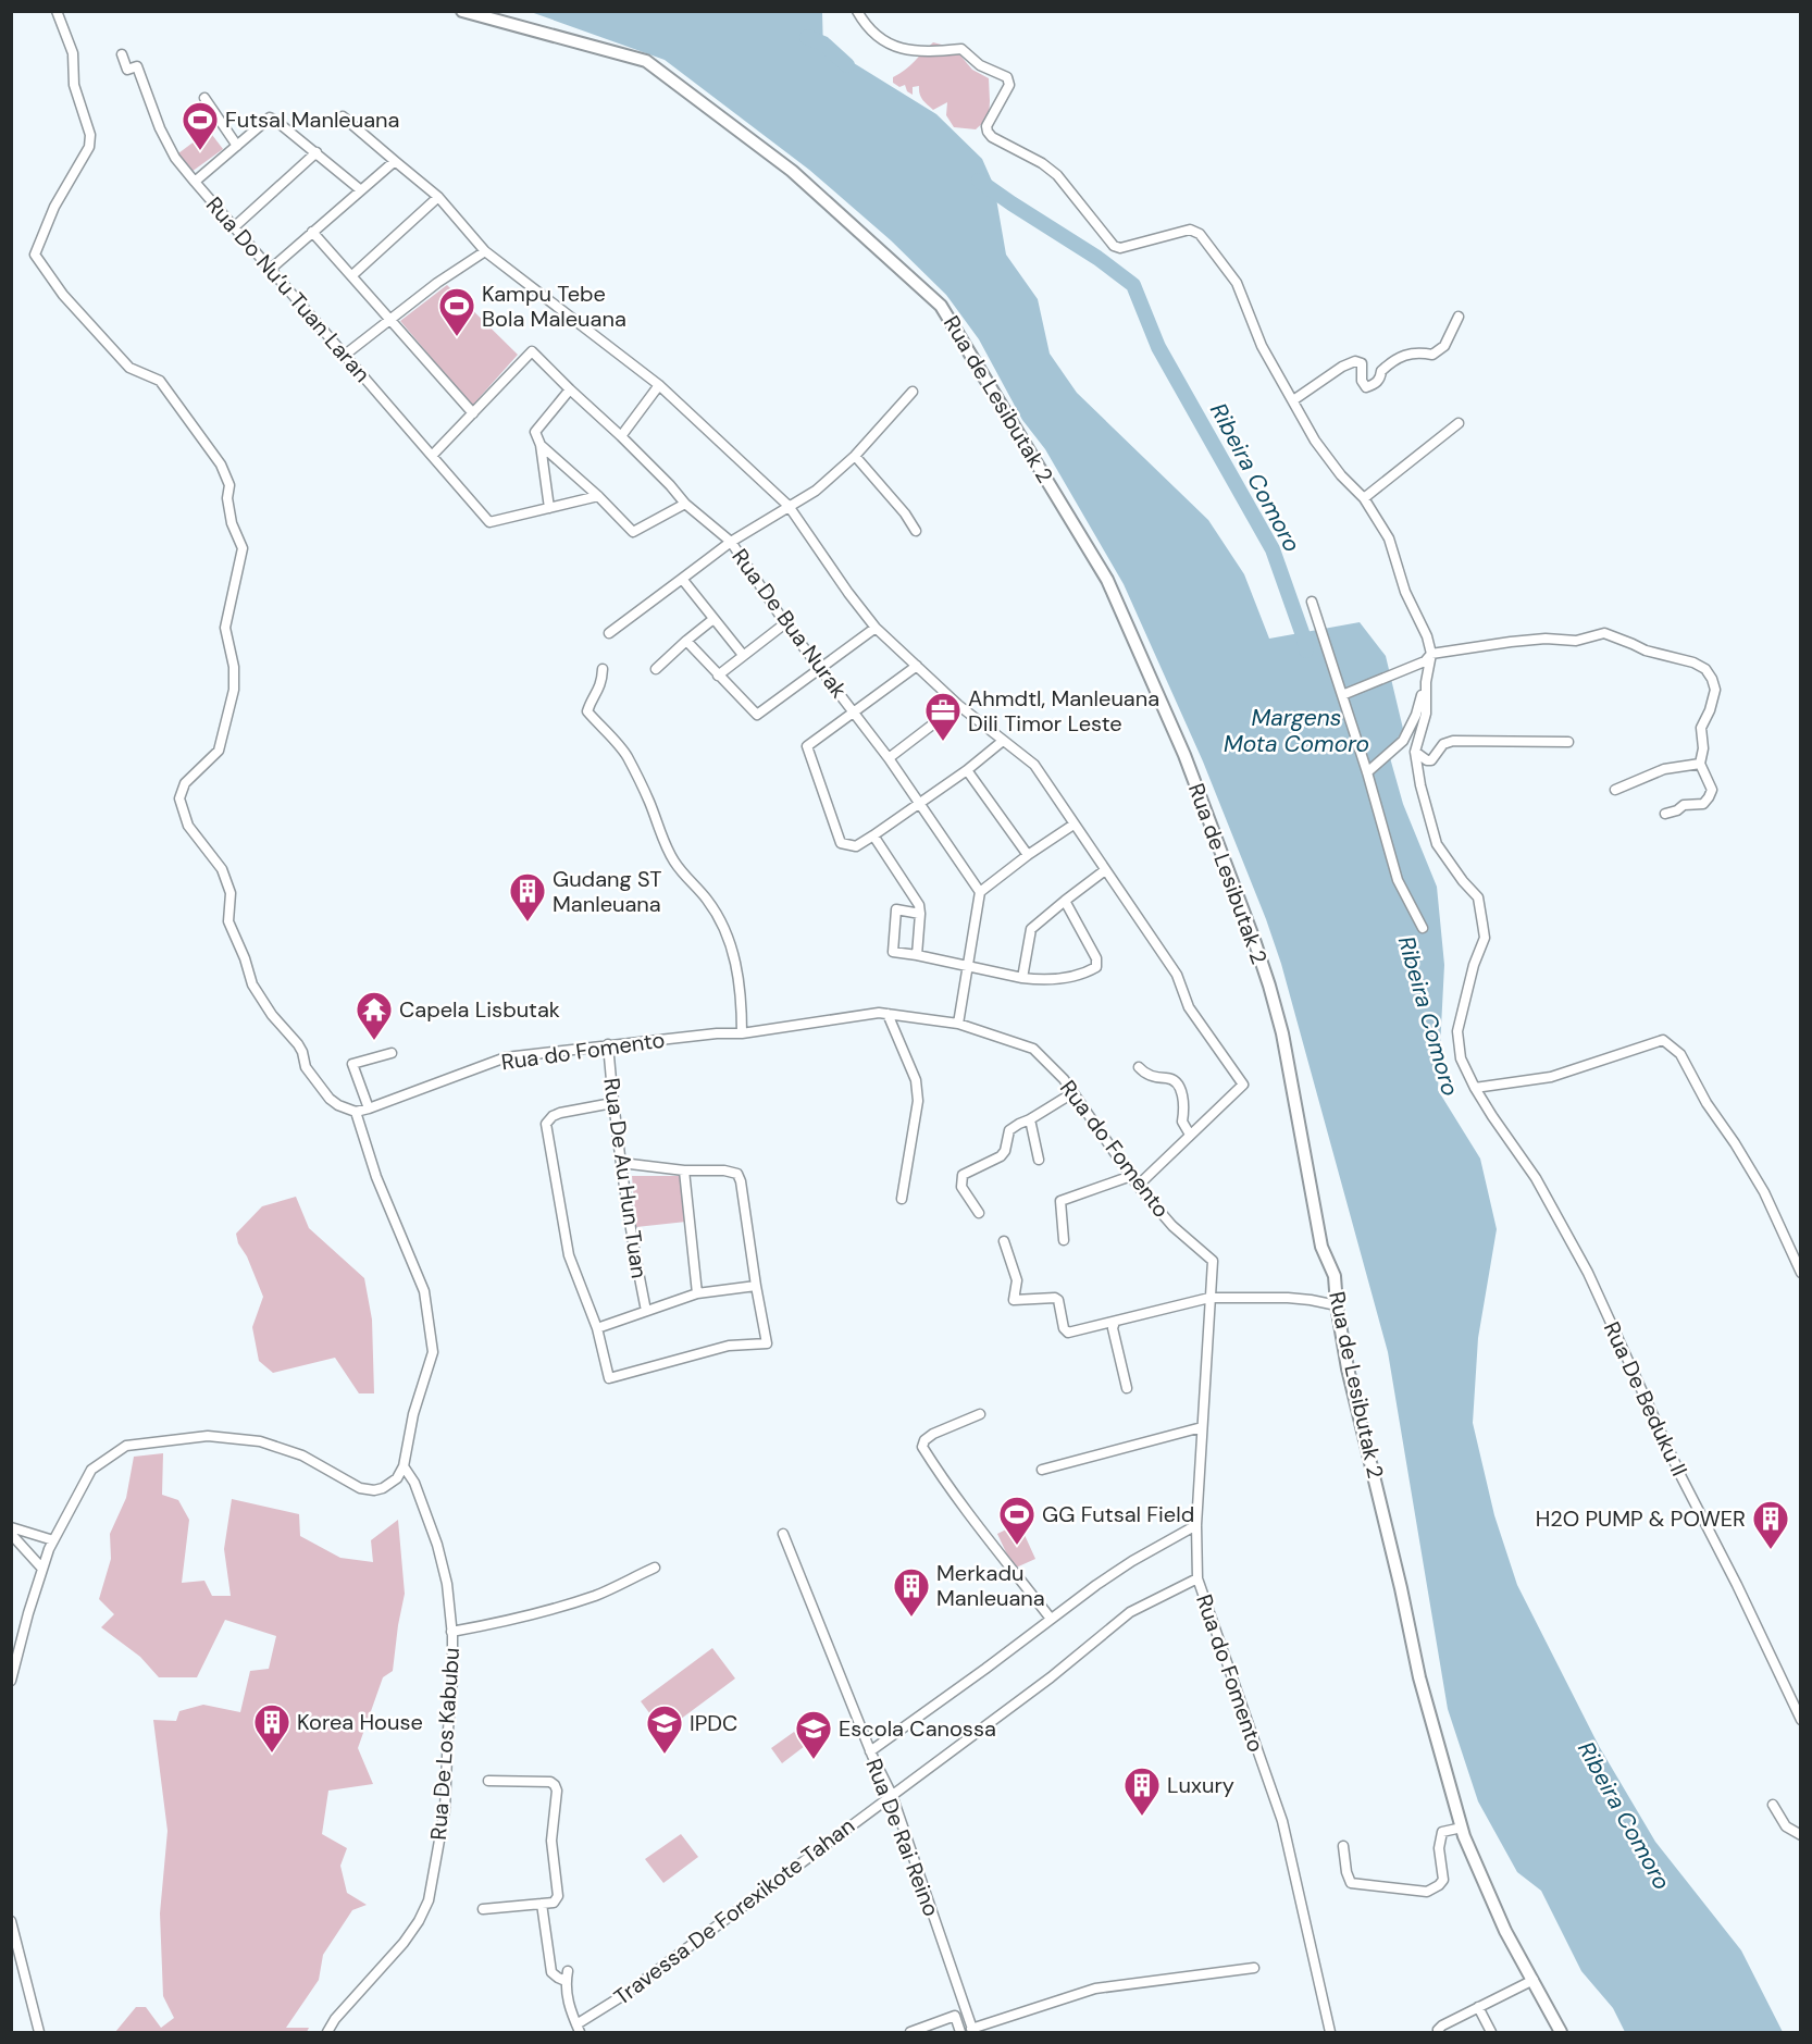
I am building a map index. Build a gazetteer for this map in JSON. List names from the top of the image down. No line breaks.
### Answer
{"streets":{"main road":["Rua de Lesibutak 2"],"street":["Rua Do Nu’u Tuan Laran","Rua De Bua Nurak","Rua do Fomento","Rua De Au Hun Tuan","Rua De Beduku II","Rua De Los Kabubu","Rua De Rai Reino","Travessa De Forexikote Tahan"]},"crossings":[["Rua do Fomento","Rua De Au Hun Tuan"],["Rua do Fomento","Travessa De Forexikote Tahan"],["Rua De Rai Reino","Travessa De Forexikote Tahan"]],"water":["Ribeira Comoro","Margens Mota Comoro"],"places":{"sports":["Futsal Manleuana","Kampu Tebe Bola Maleuana","GG Futsal Field"],"office":["Ahmdtl, Manleuana Dili Timor Leste"],"building":["Gudang ST Manleuana","H2O PUMP & POWER","Merkadu Manleuana","Korea House","Luxury"],"temple":["Capela Lisbutak"],"school or university":["IPDC","Escola Canossa"]}}
